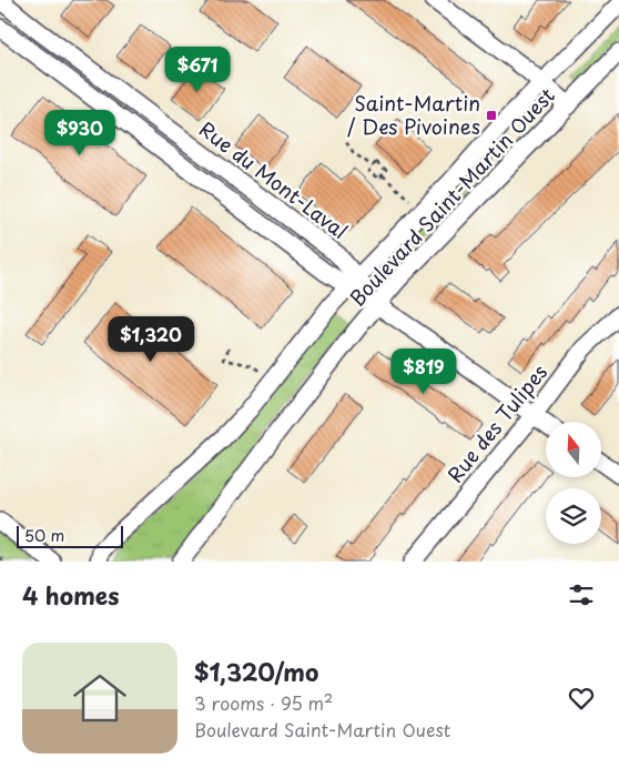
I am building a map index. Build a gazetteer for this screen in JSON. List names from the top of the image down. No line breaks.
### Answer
{"streets":{"street":["Rue du Mont-Laval","Boulevard Saint-Martin Ouest","Rue des Tulipes"]},"crossings":[["Rue du Mont-Laval","Boulevard Saint-Martin Ouest"],["Rue du Mont-Laval","Rue des Tulipes"]],"places":{"transit":["Saint-Martin / Des Pivoines"]},"scale_bar":"50 m","north":"top","page":{"price":["$671","$930","$1,320","$819"],"scale":"50 m","heading":"4 homes","list":[{"name":"$1,320/mo","note":"3 rooms · 95 m² · Boulevard Saint-Martin Ouest"}]}}
